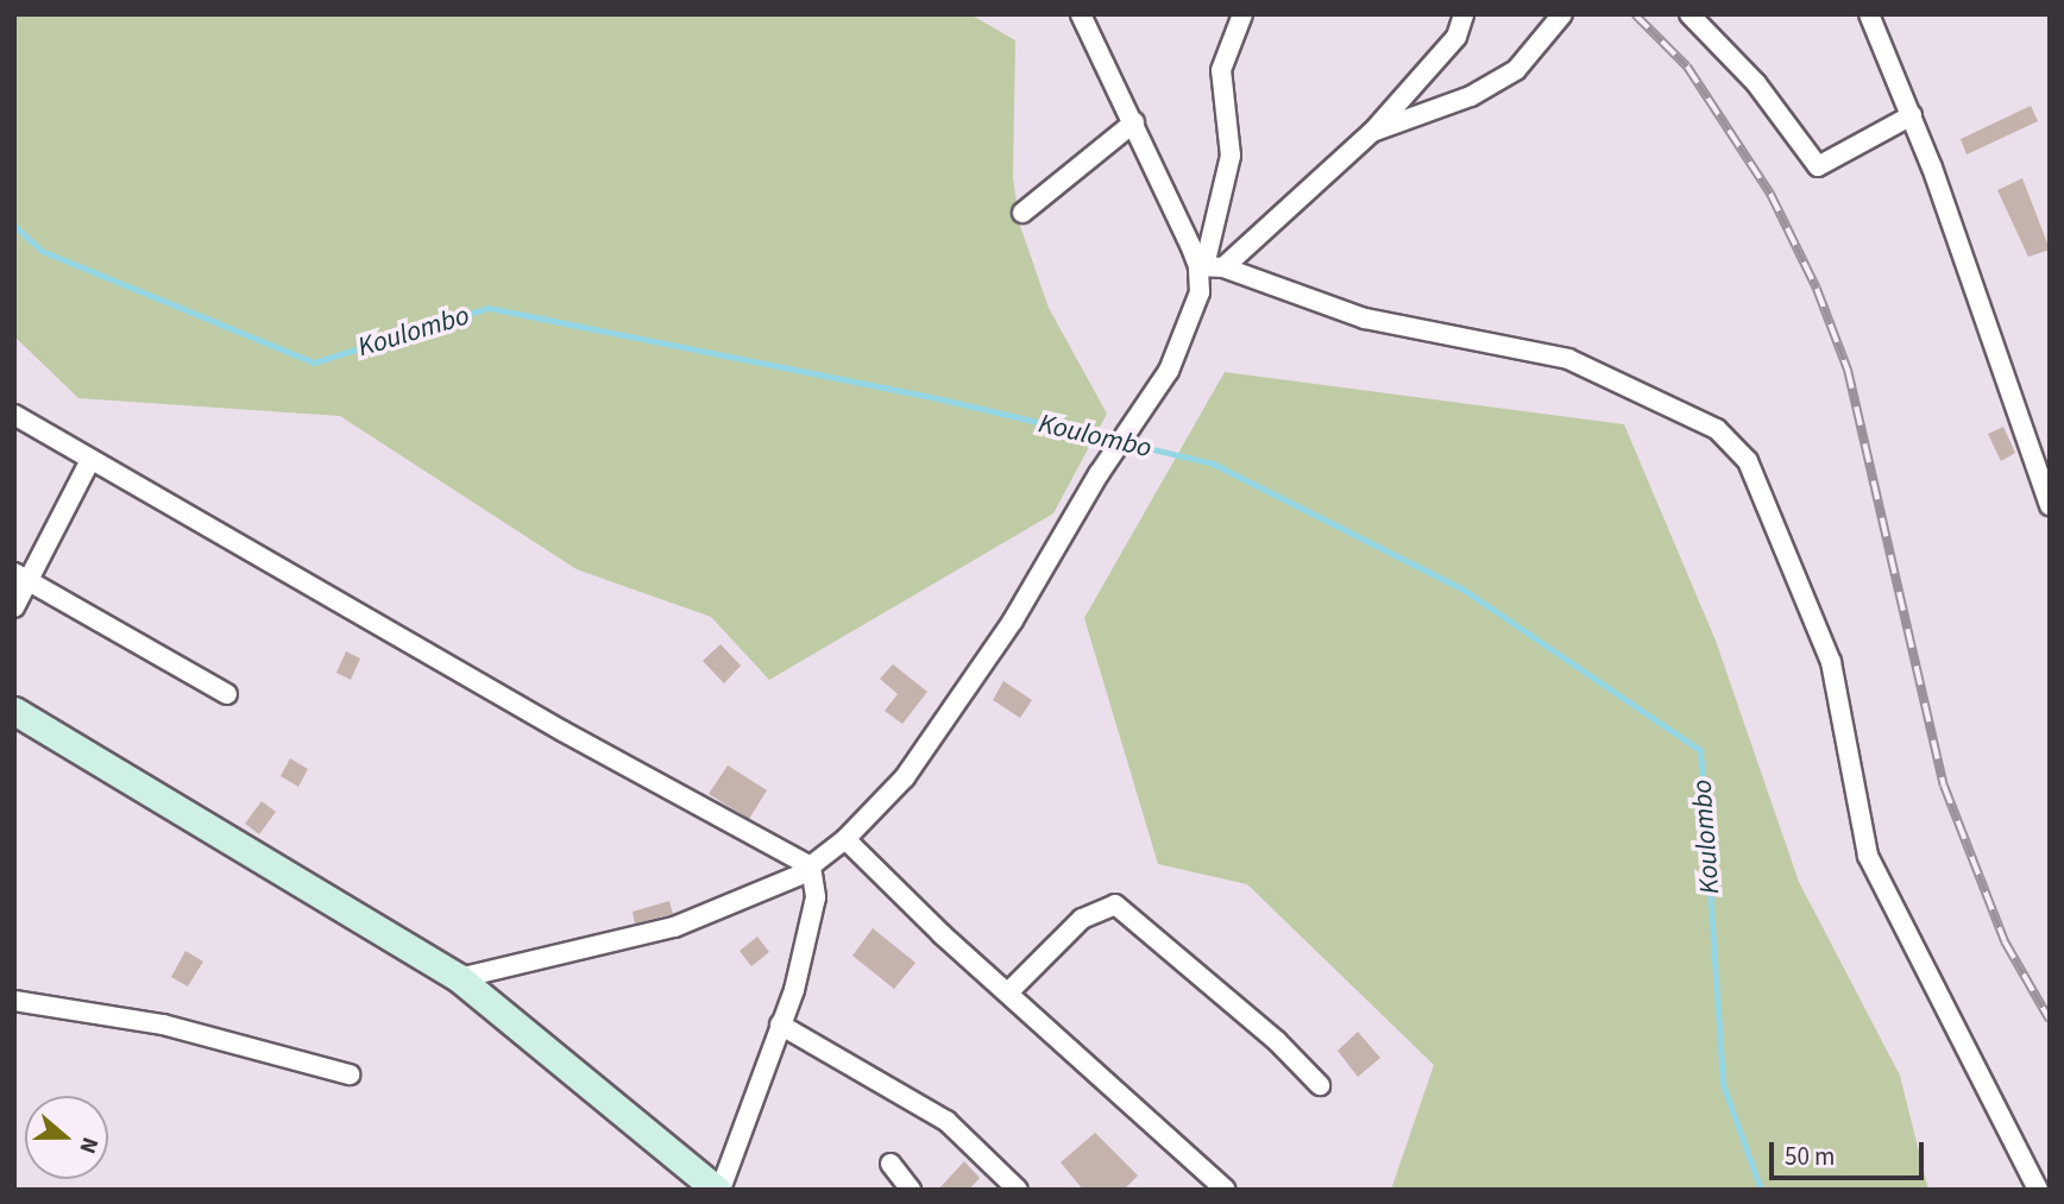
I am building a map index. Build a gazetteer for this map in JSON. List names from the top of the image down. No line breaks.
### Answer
{"water":["Koulombo"],"scale_bar":"50 m","north":"right"}
